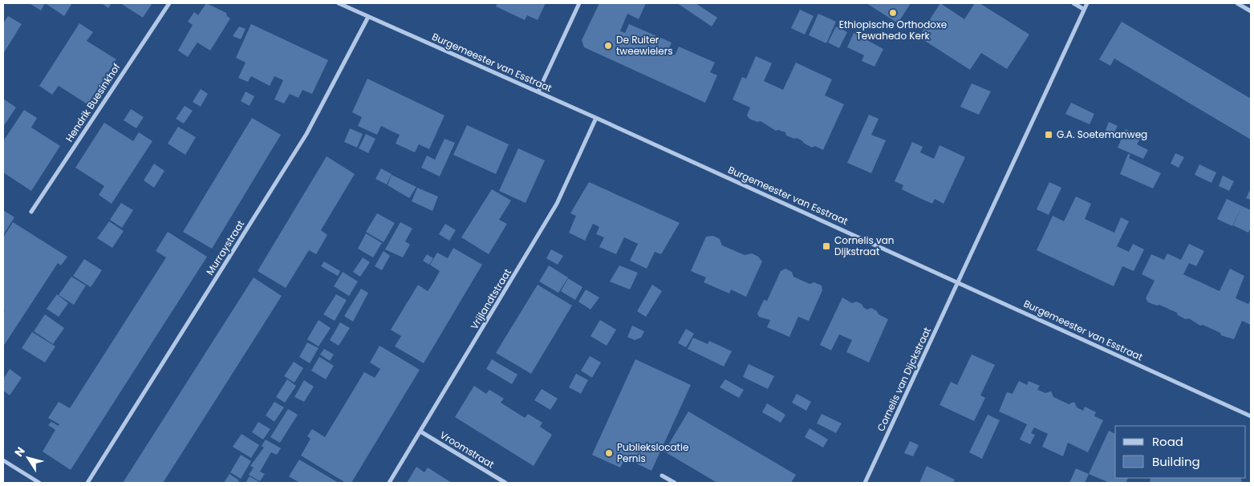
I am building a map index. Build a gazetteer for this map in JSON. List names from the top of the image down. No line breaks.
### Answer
{"streets":{"street":["Burgemeester van Esstraat","Hendrik Buesinkhof","Murraystraat","Vrijlandtstraat","Cornelis van Dijckstraat","Vroomstraat"]},"crossings":[["Burgemeester van Esstraat","Murraystraat"],["Burgemeester van Esstraat","Vrijlandtstraat"],["Burgemeester van Esstraat","Cornelis van Dijckstraat"],["Vrijlandtstraat","Vroomstraat"]],"places":{"other":["Ethiopische Orthodoxe Tewahedo Kerk","De Ruiter tweewielers","Publiekslocatie Pernis"],"transit":["G.A. Soetemanweg","Cornelis van Dijkstraat"]},"legend":["Road","Building"],"north":"top left"}
